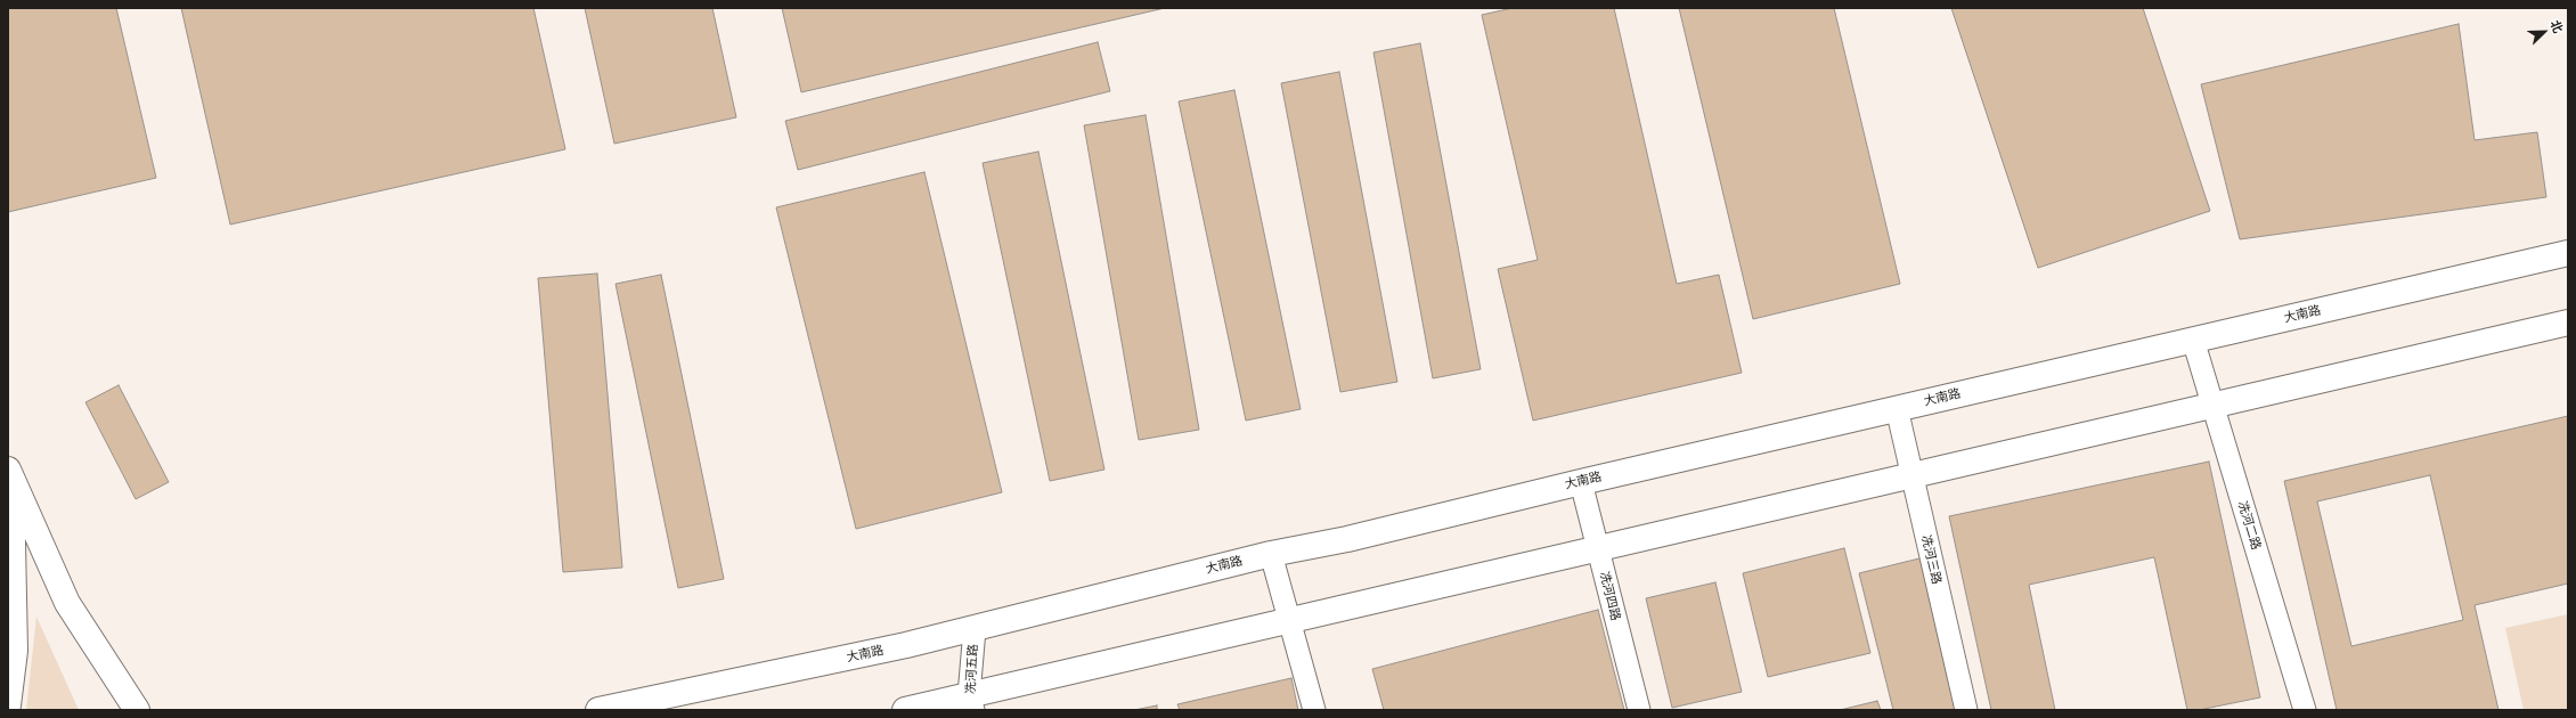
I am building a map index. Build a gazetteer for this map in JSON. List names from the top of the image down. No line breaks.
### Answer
{"streets":{"street":["大南路"],"lane":["冼河二路","冼河三路","冼河四路","冼河五路"]},"crossings":[["大南路","冼河二路"],["大南路","冼河三路"],["大南路","冼河四路"],["大南路","冼河五路"]],"north":"top right"}
